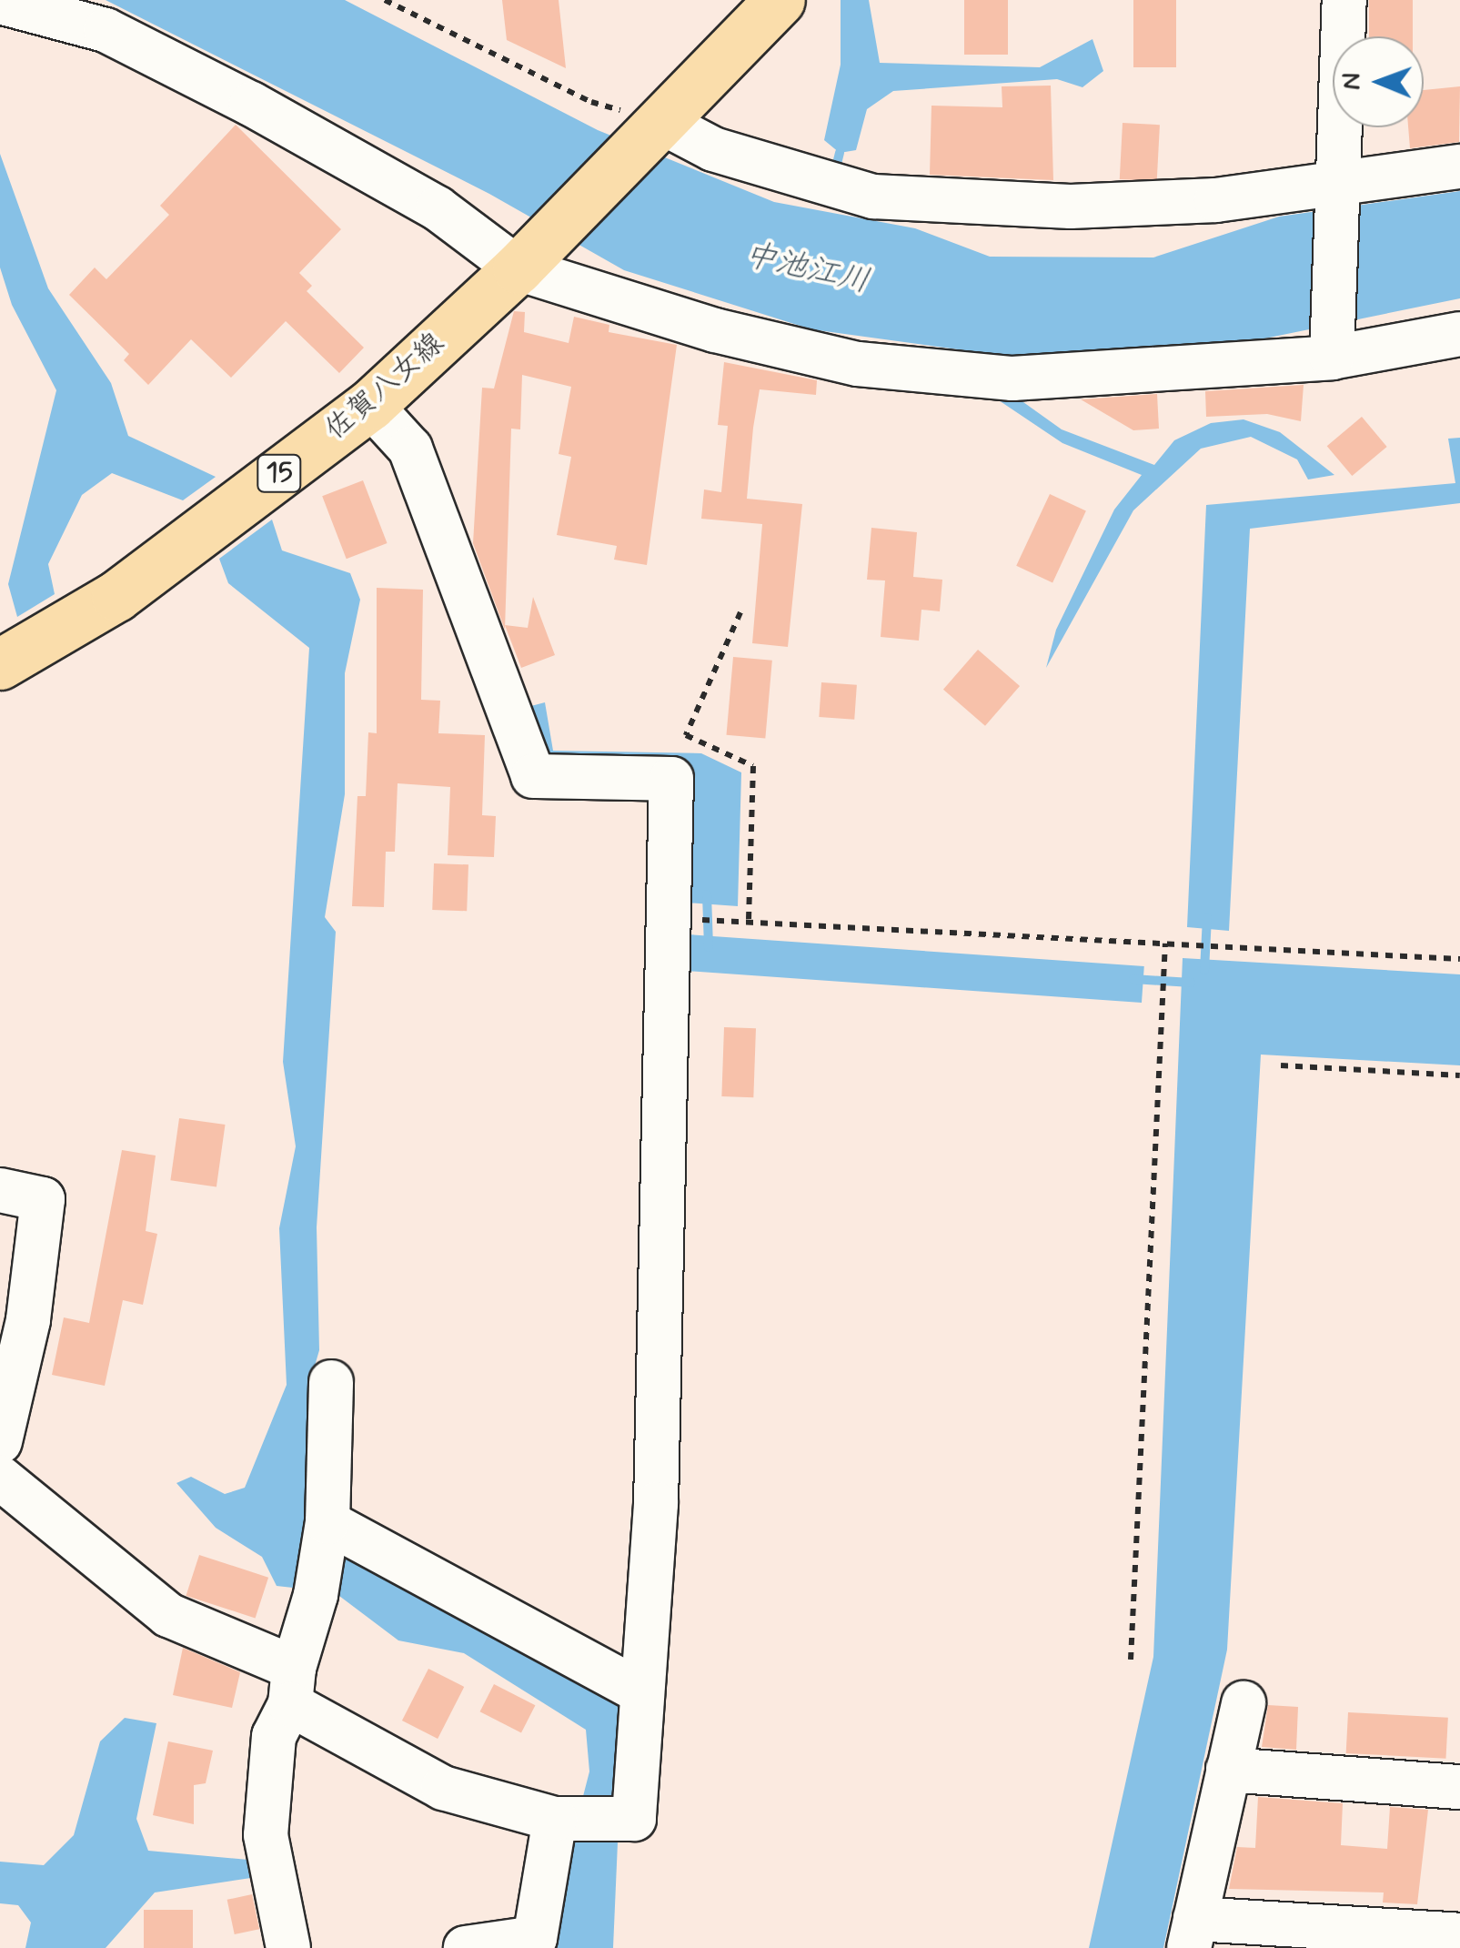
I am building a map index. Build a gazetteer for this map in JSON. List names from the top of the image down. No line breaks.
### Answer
{"streets":{"main road":["佐賀八女線","15"]},"crossings":[["佐賀八女線","15"]],"water":["中池江川"],"north":"left"}
